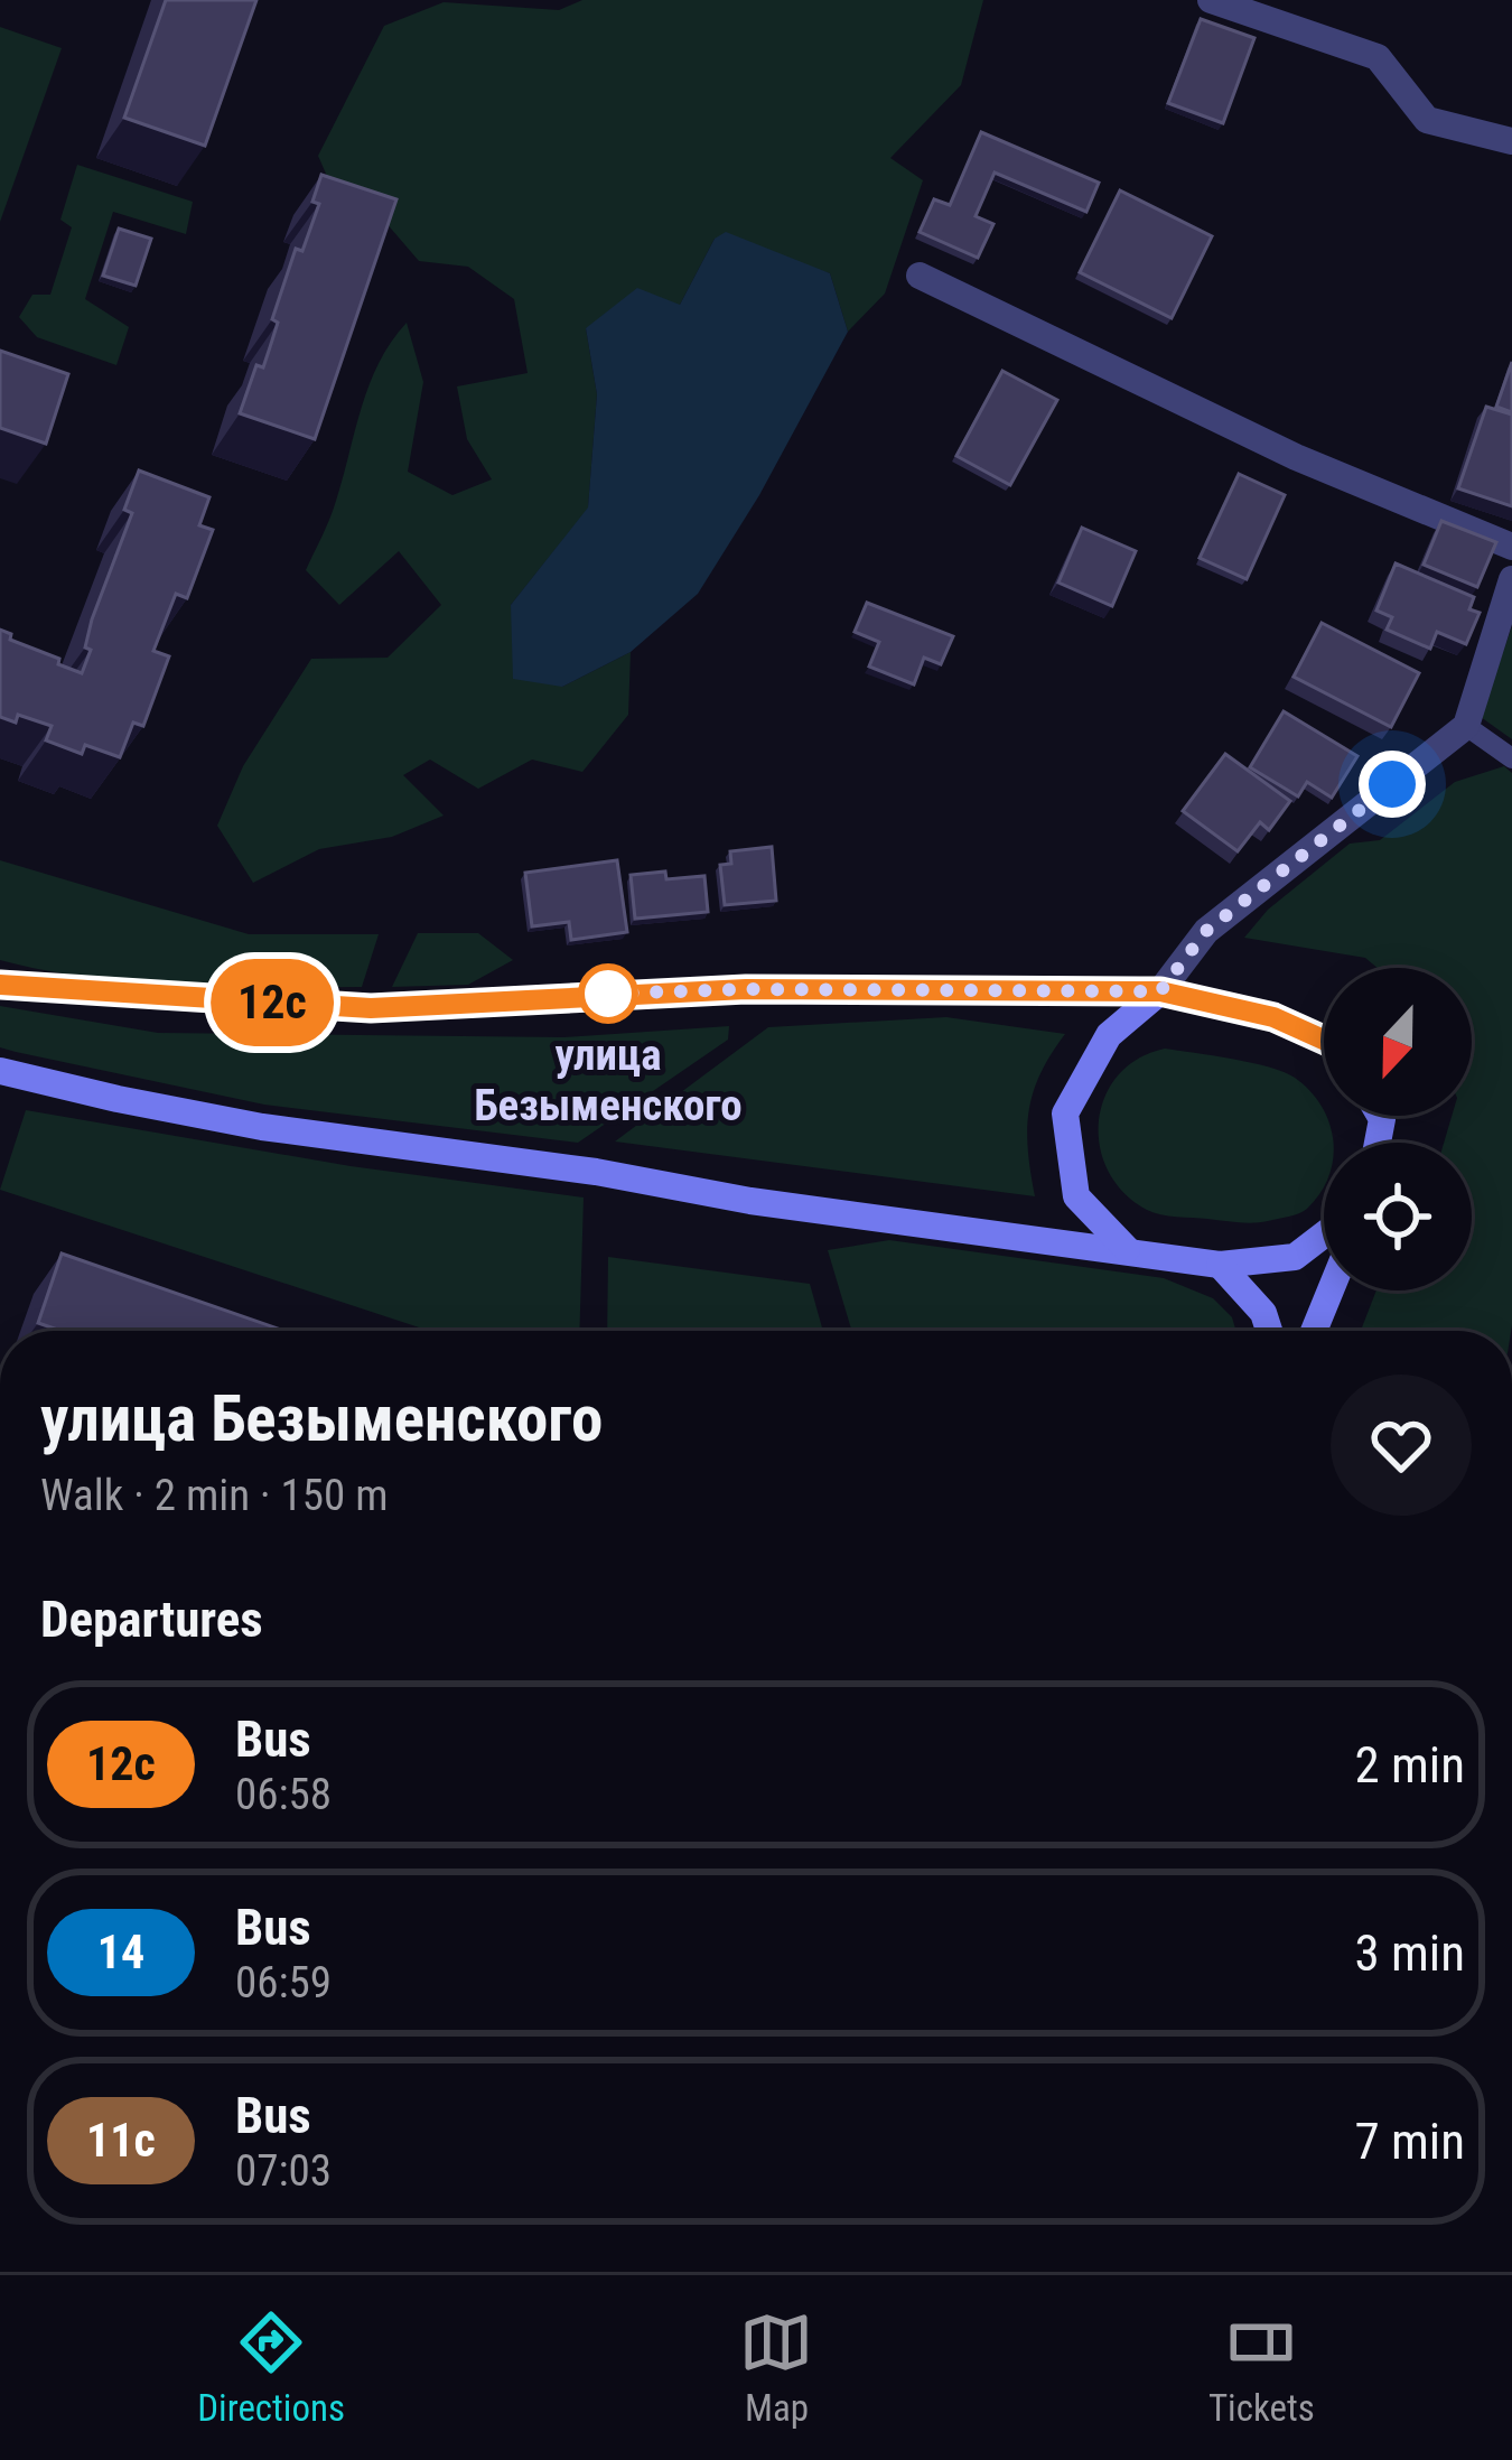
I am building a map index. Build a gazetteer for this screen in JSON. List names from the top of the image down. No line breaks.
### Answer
{"places":["улица Безыменского"],"lines":["bus line 12с"],"north":"bottom","page":{"on_map":"12с","heading":[["улица Безыменского","Walk · 2 min · 150 m"],"Departures"],"list":[{"mark":"12с","name":"Bus","note":"06:58","value":"2 min"},{"mark":"14","name":"Bus","note":"06:59","value":"3 min"},{"mark":"11с","name":"Bus","note":"07:03","value":"7 min"}],"tabs":["Directions","Map","Tickets"]}}
